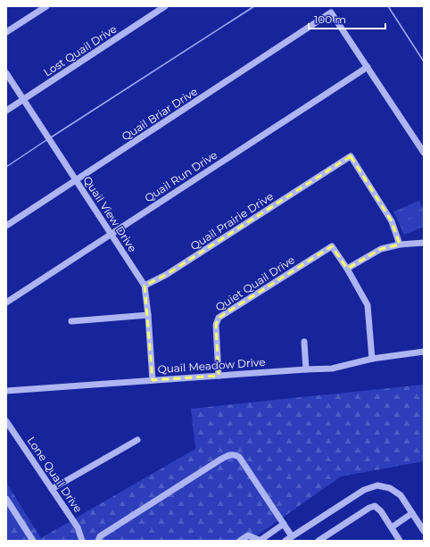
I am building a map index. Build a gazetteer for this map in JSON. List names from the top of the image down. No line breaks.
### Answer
{"streets":{"street":["Lost Quail Drive","Quail Briar Drive","Quail Run Drive","Quail View Drive","Quail Prairie Drive","Quiet Quail Drive","Quail Meadow Drive","Lone Quail Drive"]},"crossings":[["Lost Quail Drive","Quail View Drive"],["Quail Briar Drive","Quail Run Drive"],["Quail Briar Drive","Quail View Drive"],["Quail Run Drive","Quail View Drive"],["Quail View Drive","Quail Prairie Drive"],["Quail View Drive","Quail Meadow Drive"],["Quiet Quail Drive","Quail Meadow Drive"]],"scale_bar":"100 m"}
